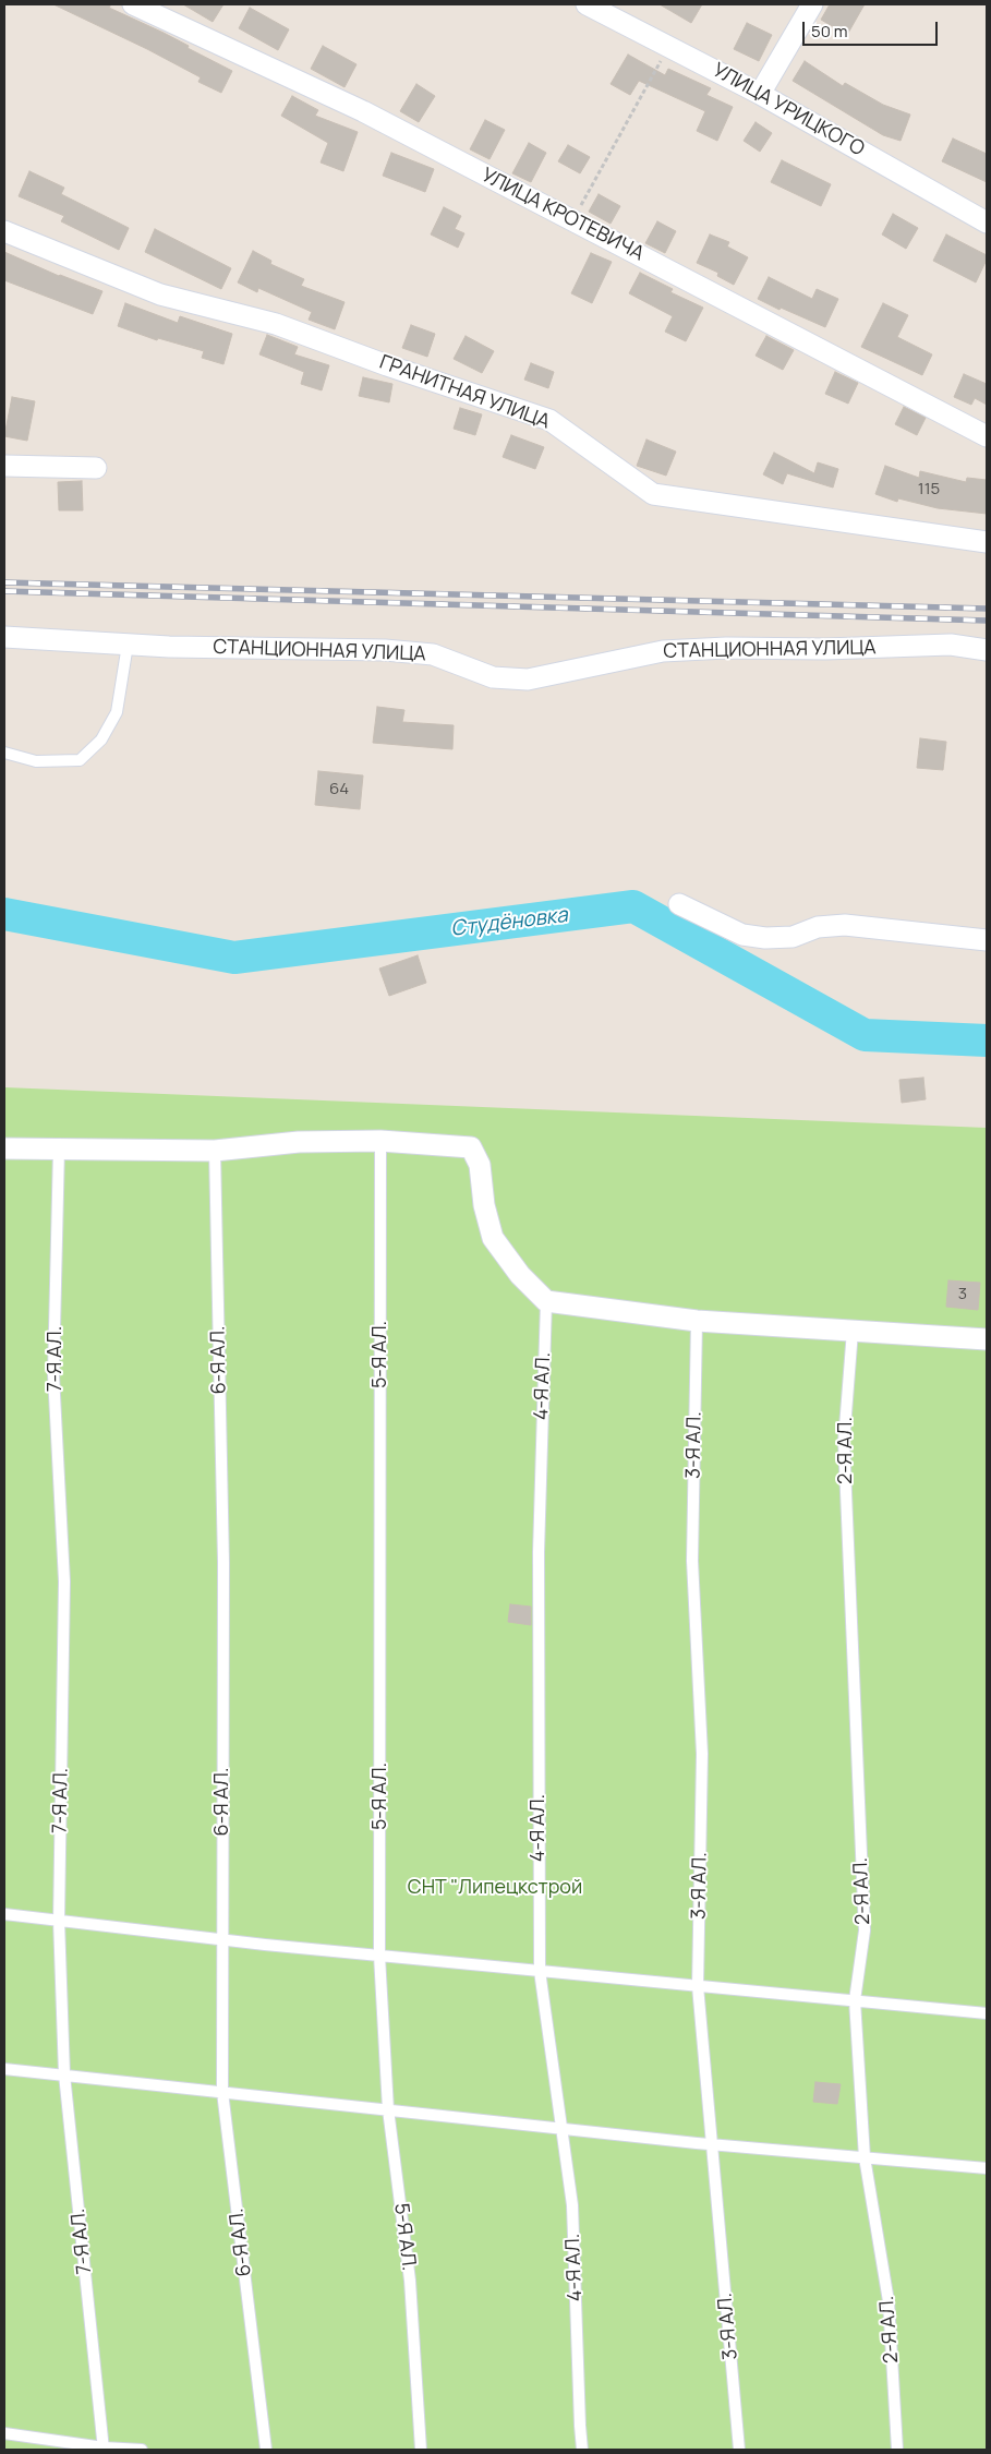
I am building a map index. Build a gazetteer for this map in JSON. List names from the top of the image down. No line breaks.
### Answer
{"streets":{"street":["УЛИЦА УРИЦКОГО","УЛИЦА КРОТЕВИЧА","ГРАНИТНАЯ УЛИЦА","СТАНЦИОННАЯ УЛИЦА"],"lane":["5-Я АЛ.","7-Я АЛ.","6-Я АЛ.","4-Я АЛ.","3-Я АЛ.","2-Я АЛ."]},"water":["Студёновка"],"parks":["СНТ \"Липецкстрой"],"house_numbers":["115","64","3"],"scale_bar":"50 m"}
